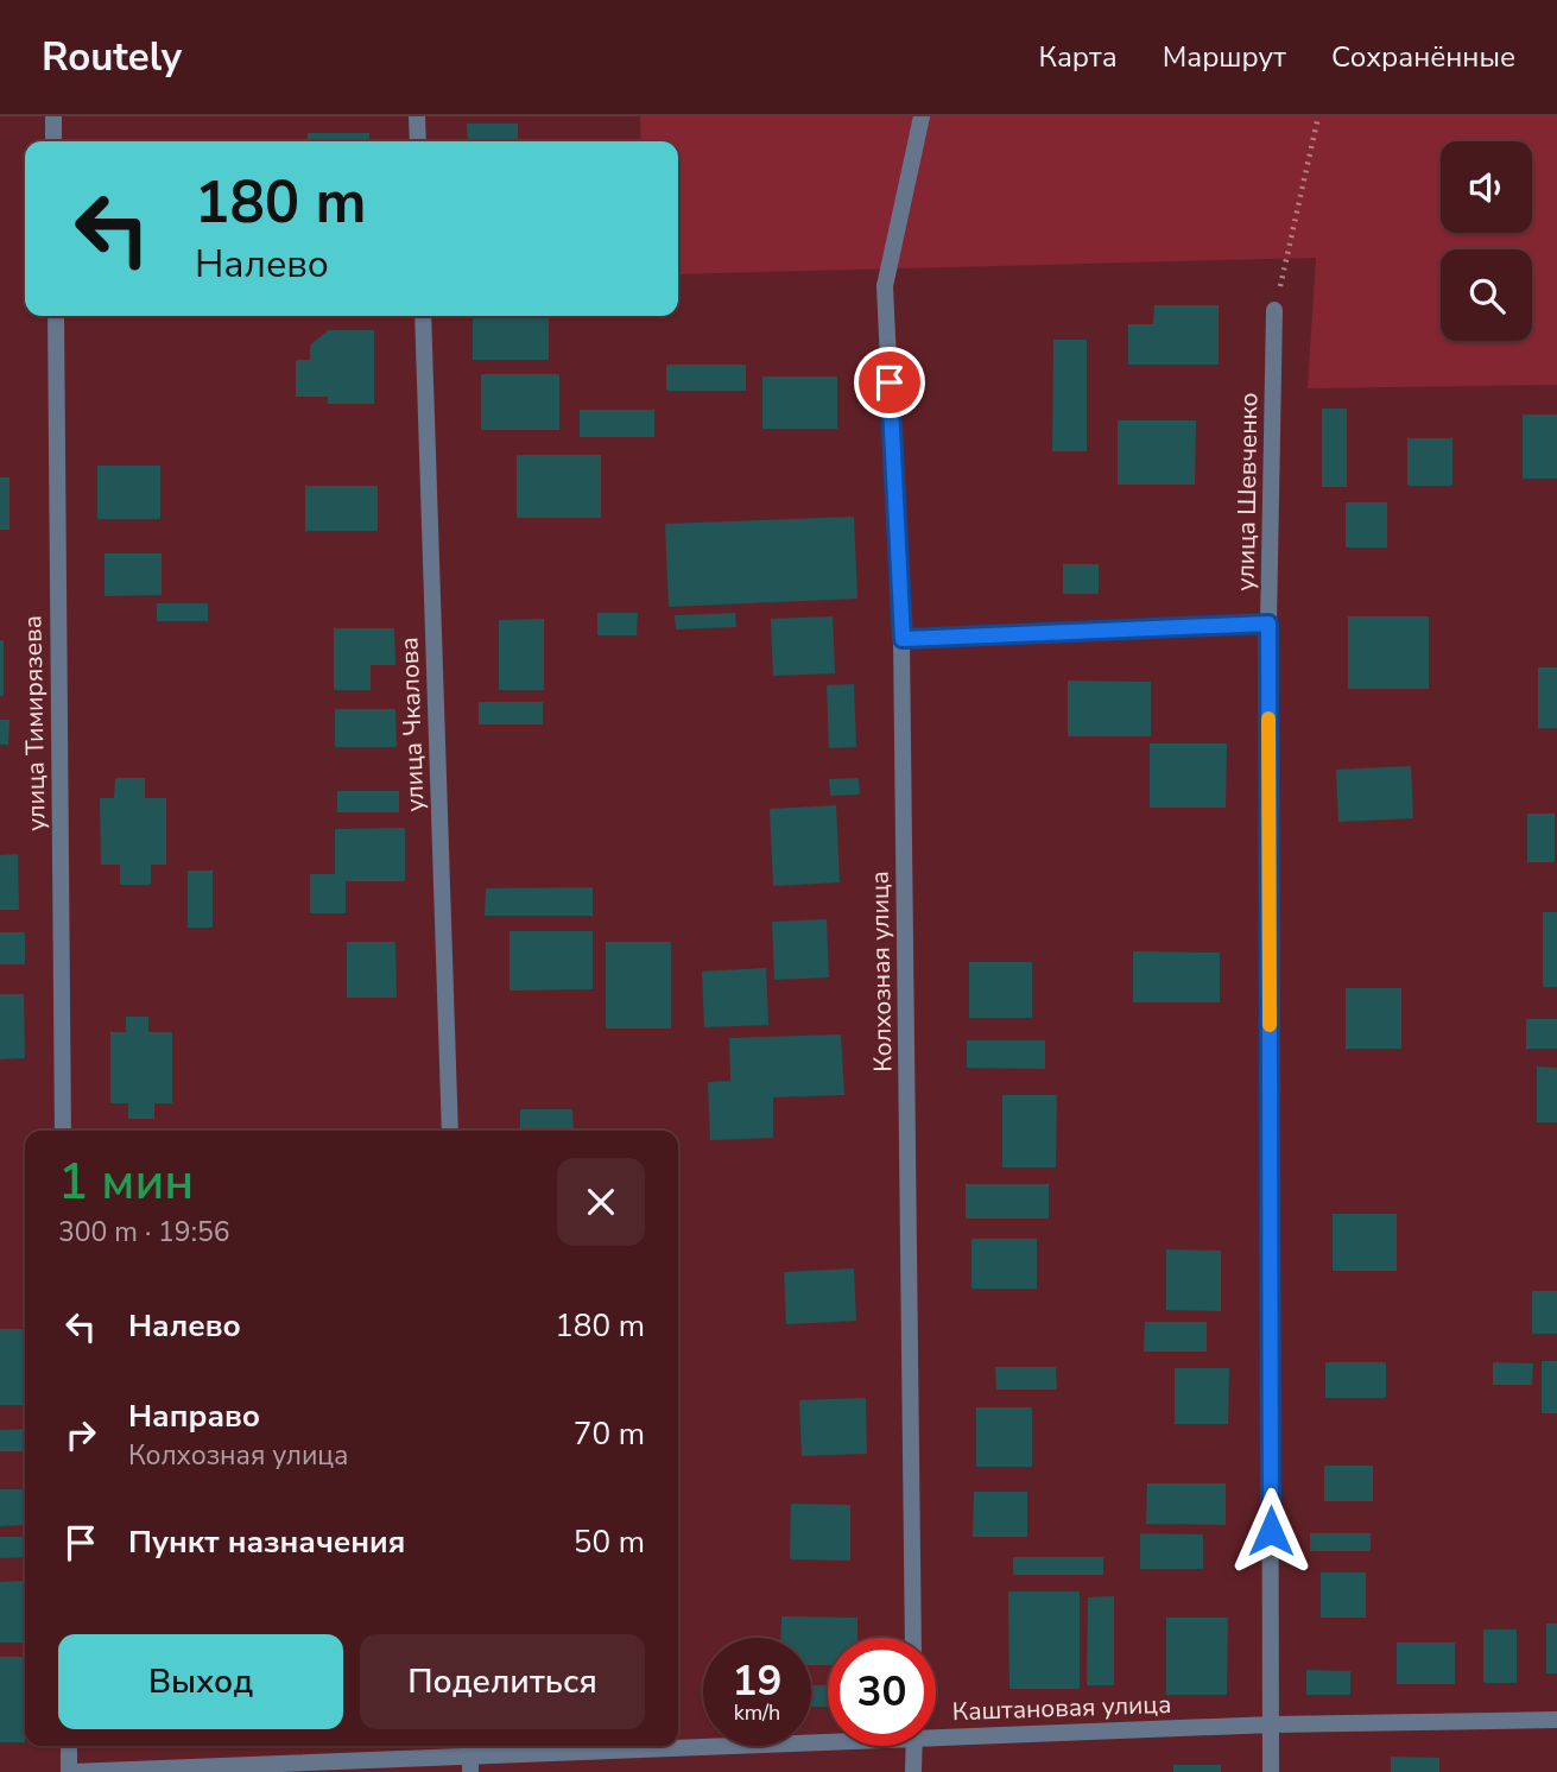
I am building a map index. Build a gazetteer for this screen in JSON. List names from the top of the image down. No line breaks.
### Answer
{"streets":{"street":["улица Шевченко","улица Тимирязева","улица Чкалова","Колхозная улица","Каштановая улица"]},"crossings":[["улица Шевченко","Каштановая улица"]],"page":{"header":"Routely","nav":["Карта","Маршрут","Сохранённые"],"turn":["180 m","Налево"],"heading":["1 мин","300 m · 19:56"],"list":[{"name":"Налево","value":"180 m"},{"name":"Направо","note":"Колхозная улица","value":"70 m"},{"name":"Пункт назначения","value":"50 m"}],"buttons":["Выход","Поделиться"],"speed":"19 km/h","limit":"30"}}
